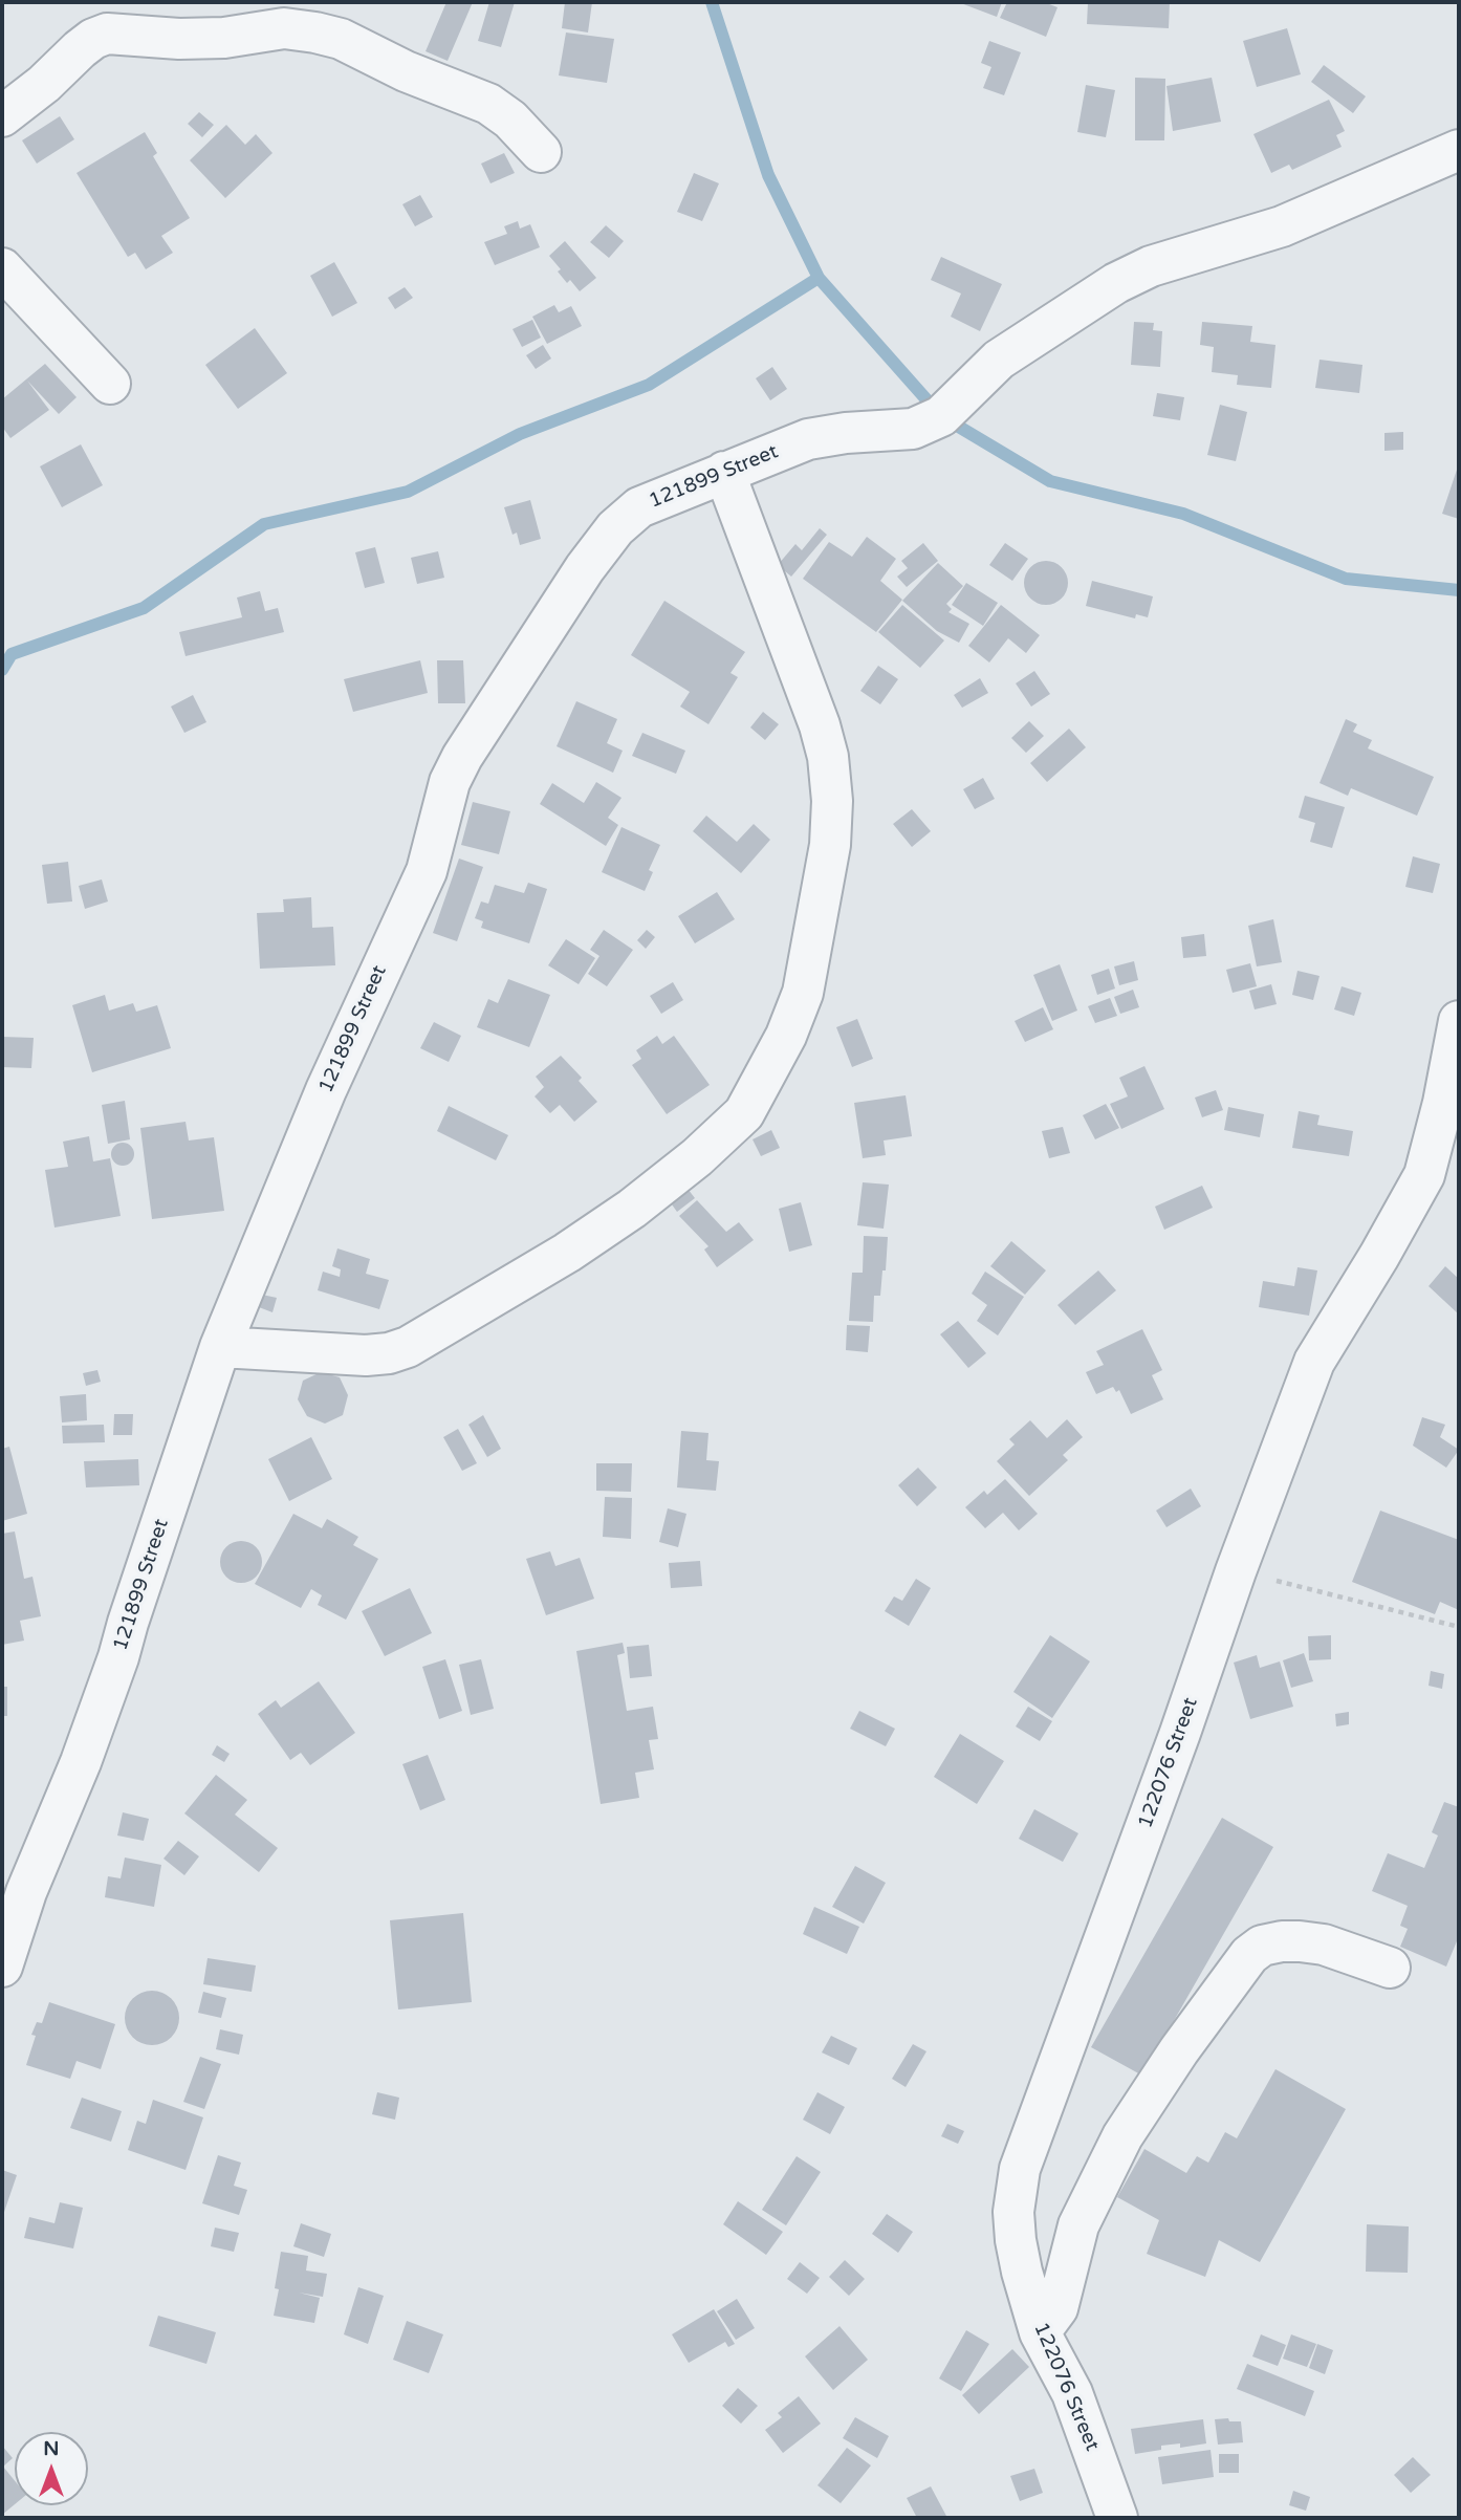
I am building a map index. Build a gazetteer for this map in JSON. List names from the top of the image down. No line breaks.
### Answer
{"streets":{"street":["121899 Street","122076 Street"]},"north":"top"}
